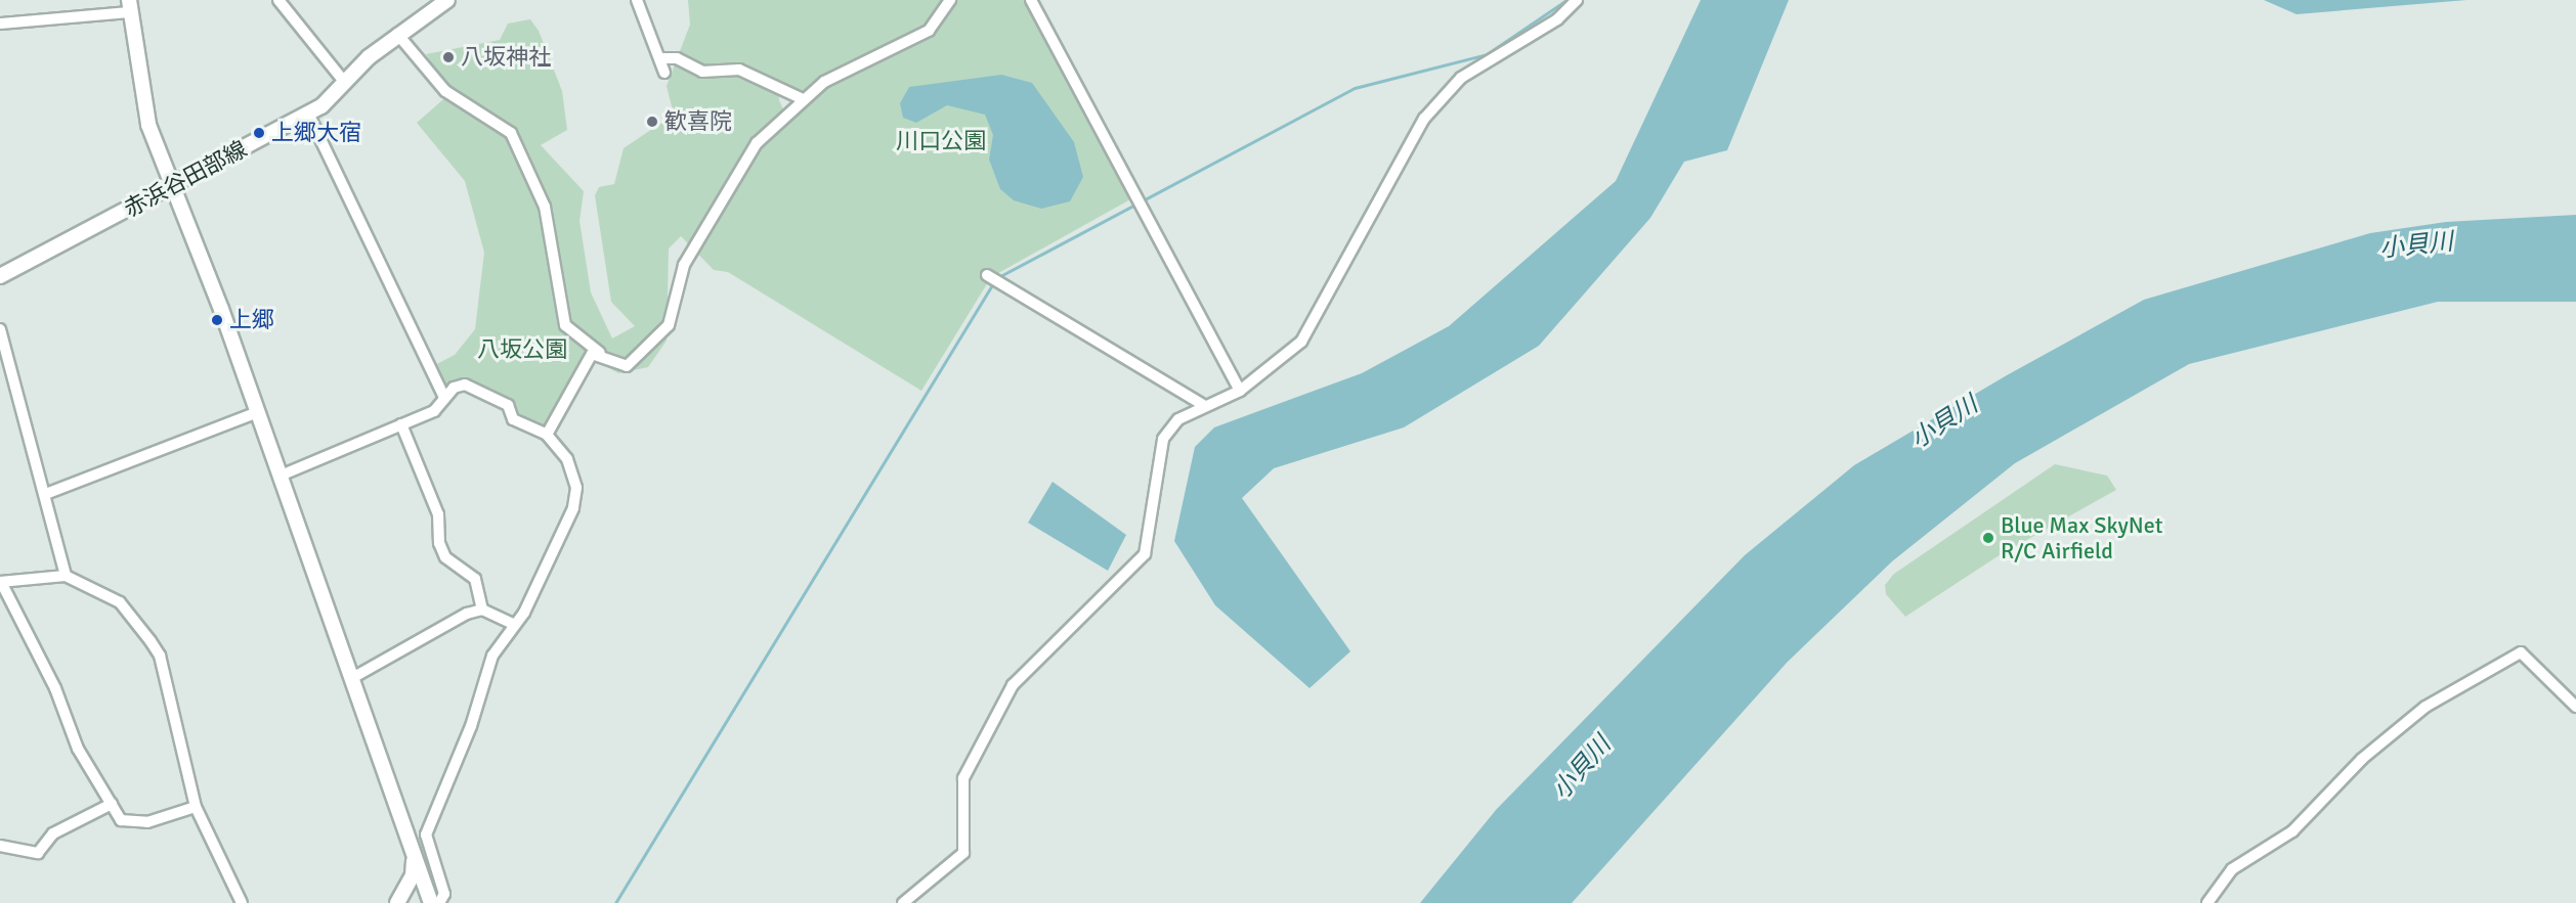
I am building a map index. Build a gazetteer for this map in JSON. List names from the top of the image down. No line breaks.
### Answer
{"streets":{"street":["赤浜谷田部線"]},"water":["小貝川"],"parks":["川口公園","八坂公園"],"places":["八坂神社","歓喜院","上郷大宿","上郷","Blue Max SkyNet R/C Airfield"]}
